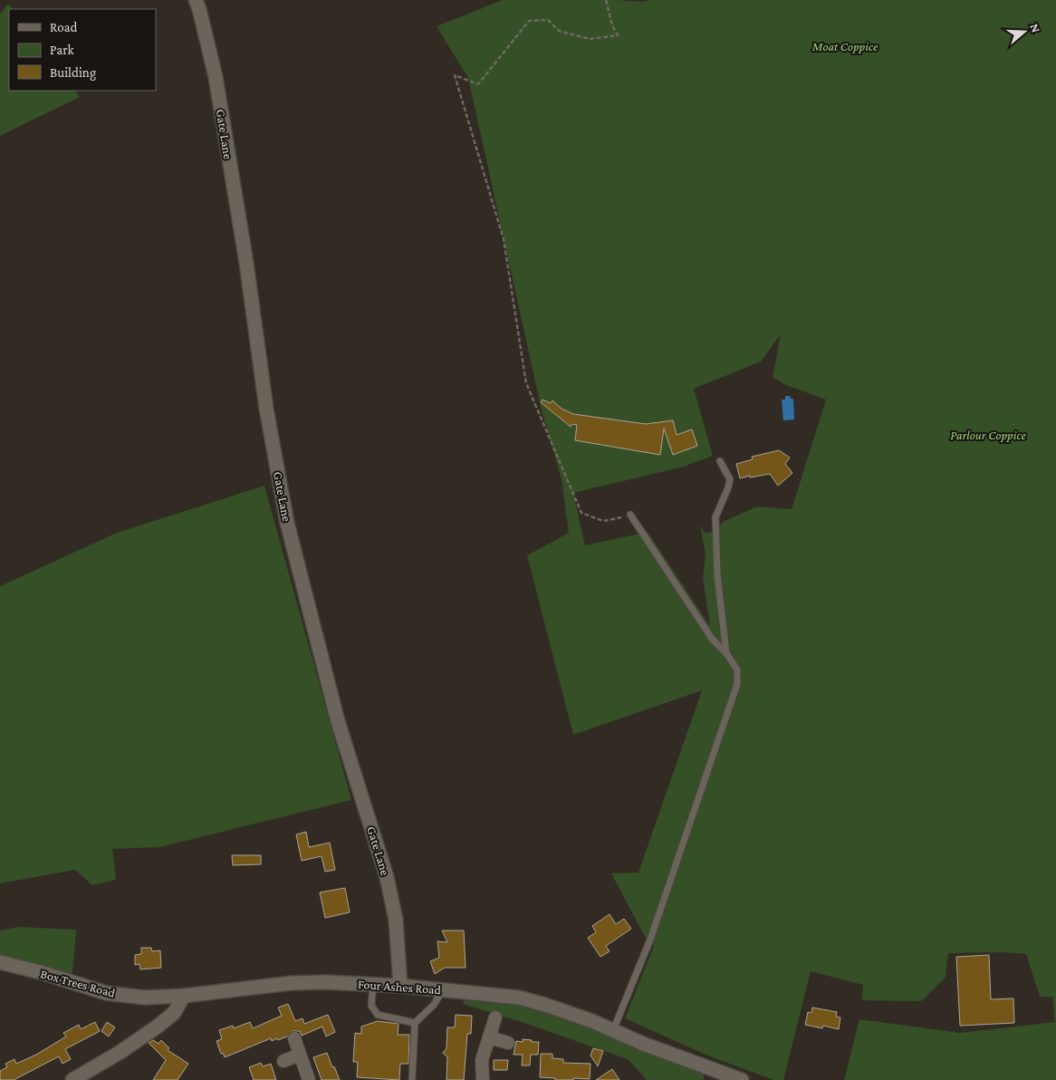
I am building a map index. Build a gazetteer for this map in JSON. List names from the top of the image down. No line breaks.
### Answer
{"streets":{"street":["Gate Lane","Box Trees Road","Four Ashes Road"]},"crossings":[["Gate Lane","Four Ashes Road"],["Box Trees Road","Four Ashes Road"]],"parks":["Moat Coppice","Parlour Coppice"],"legend":["Road","Park","Building"],"north":"right"}
